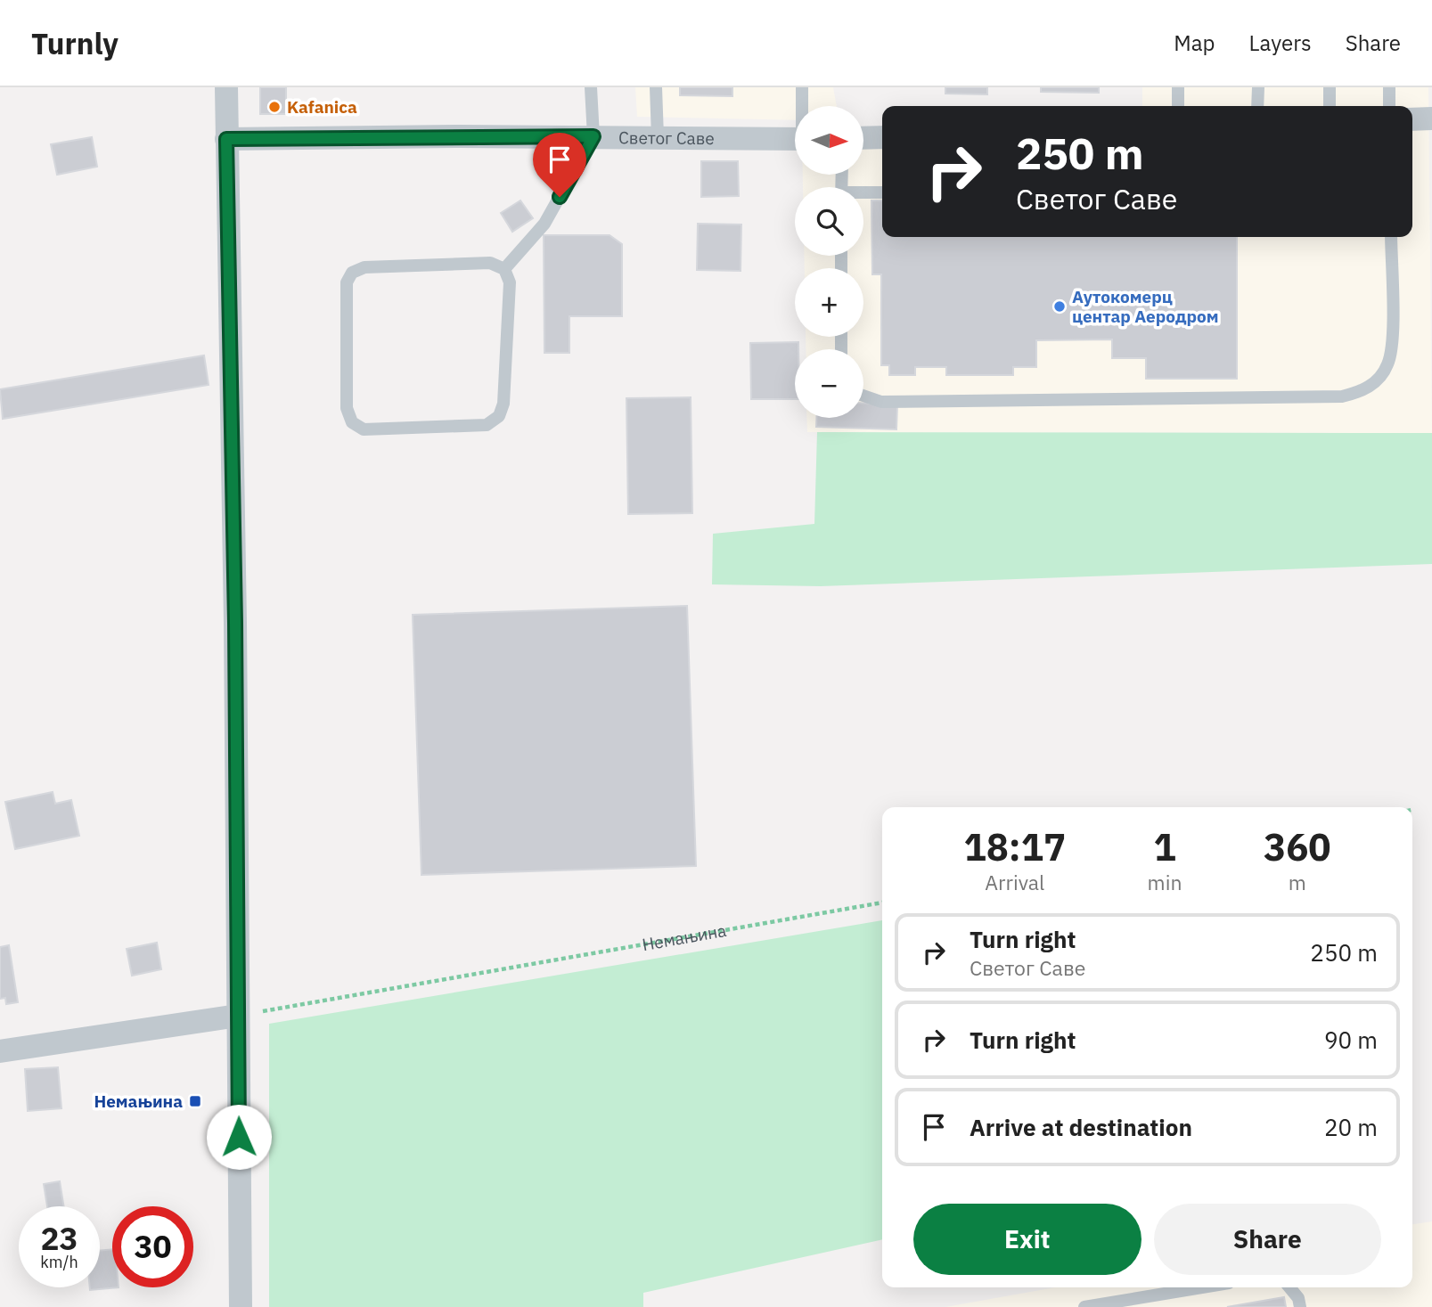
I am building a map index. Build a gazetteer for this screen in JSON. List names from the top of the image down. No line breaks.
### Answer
{"streets":{"street":["Светог Саве"],"path":["Немањина"]},"places":{"other":["Kafanica","Аутокомерц центар Аеродром"],"transit":["Немањина"]},"north":"right","page":{"header":"Turnly","nav":["Map","Layers","Share"],"map_buttons":["+","−"],"turn":["250 m","Светог Саве"],"eta":["18:17","Arrival","1","min","360","m"],"list":[{"name":"Turn right","note":"Светог Саве","value":"250 m"},{"name":"Turn right","value":"90 m"},{"name":"Arrive at destination","value":"20 m"}],"buttons":["Exit","Share"],"speed":"23 km/h","limit":"30"}}
